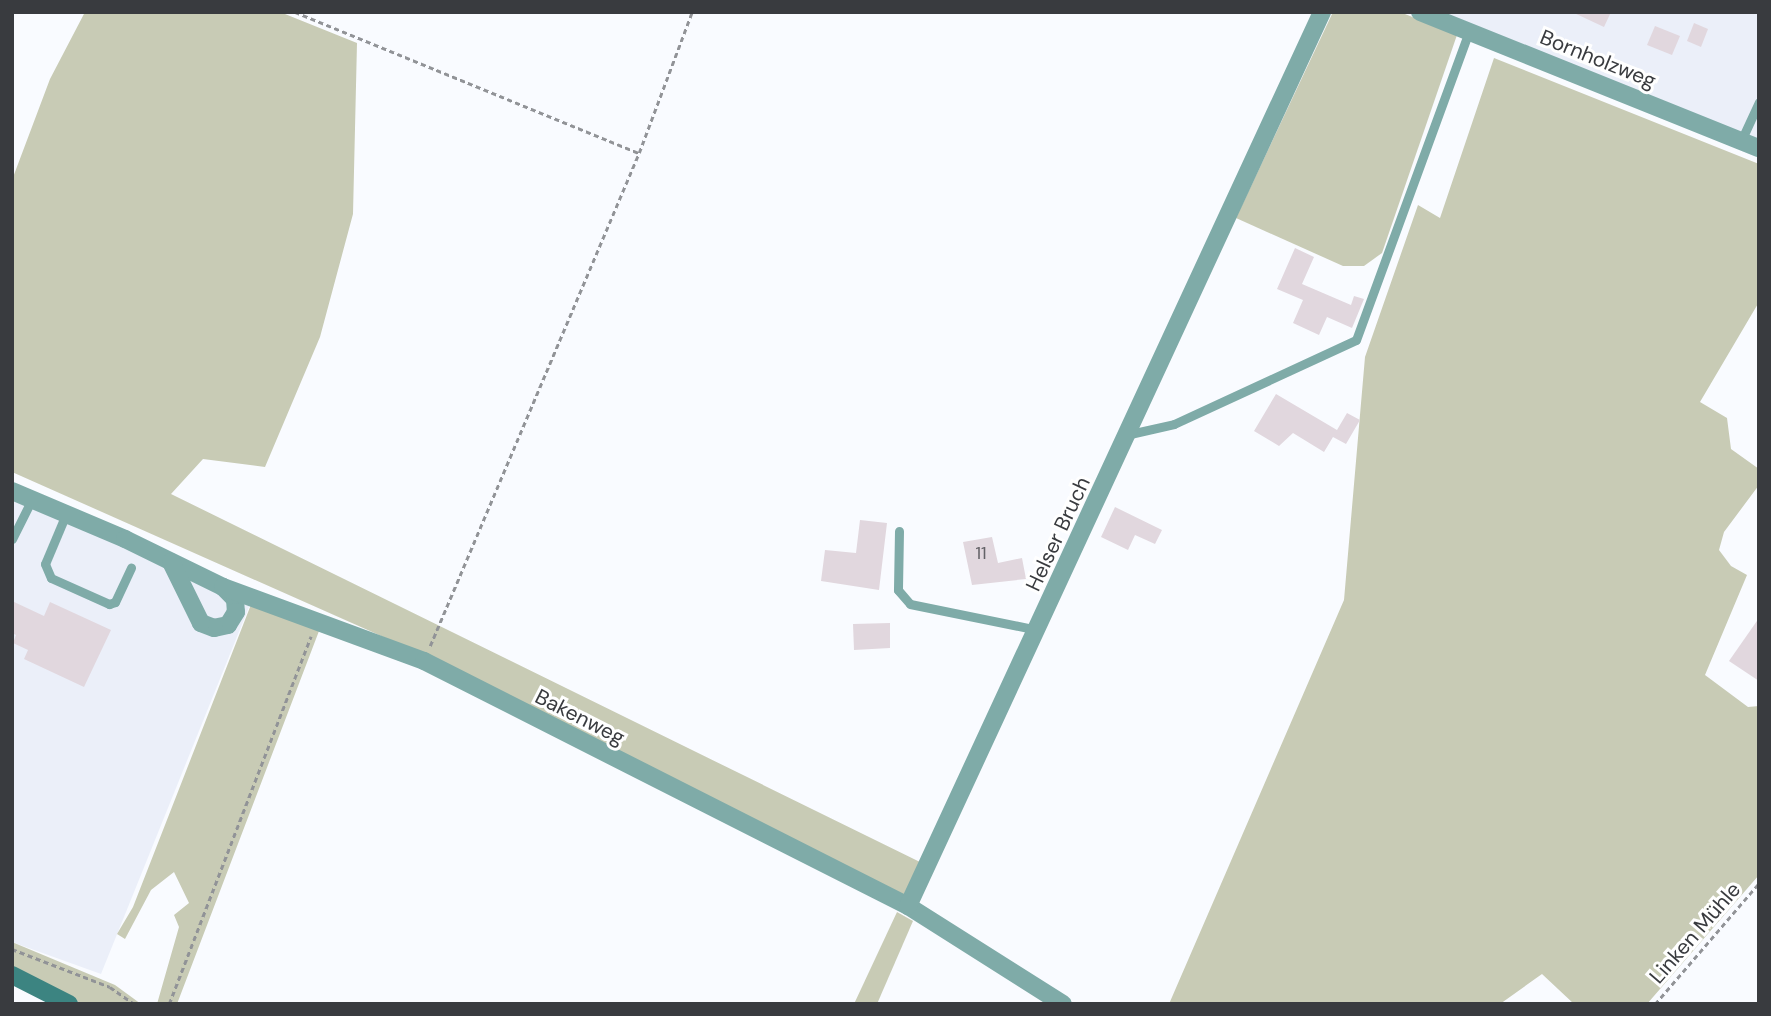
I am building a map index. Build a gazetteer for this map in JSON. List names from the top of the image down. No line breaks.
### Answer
{"streets":{"street":["Bornholzweg","Helser Bruch","Bakenweg"],"path":["Linken Mühle"]},"crossings":[["Helser Bruch","Bakenweg"]],"house_numbers":["11"]}
